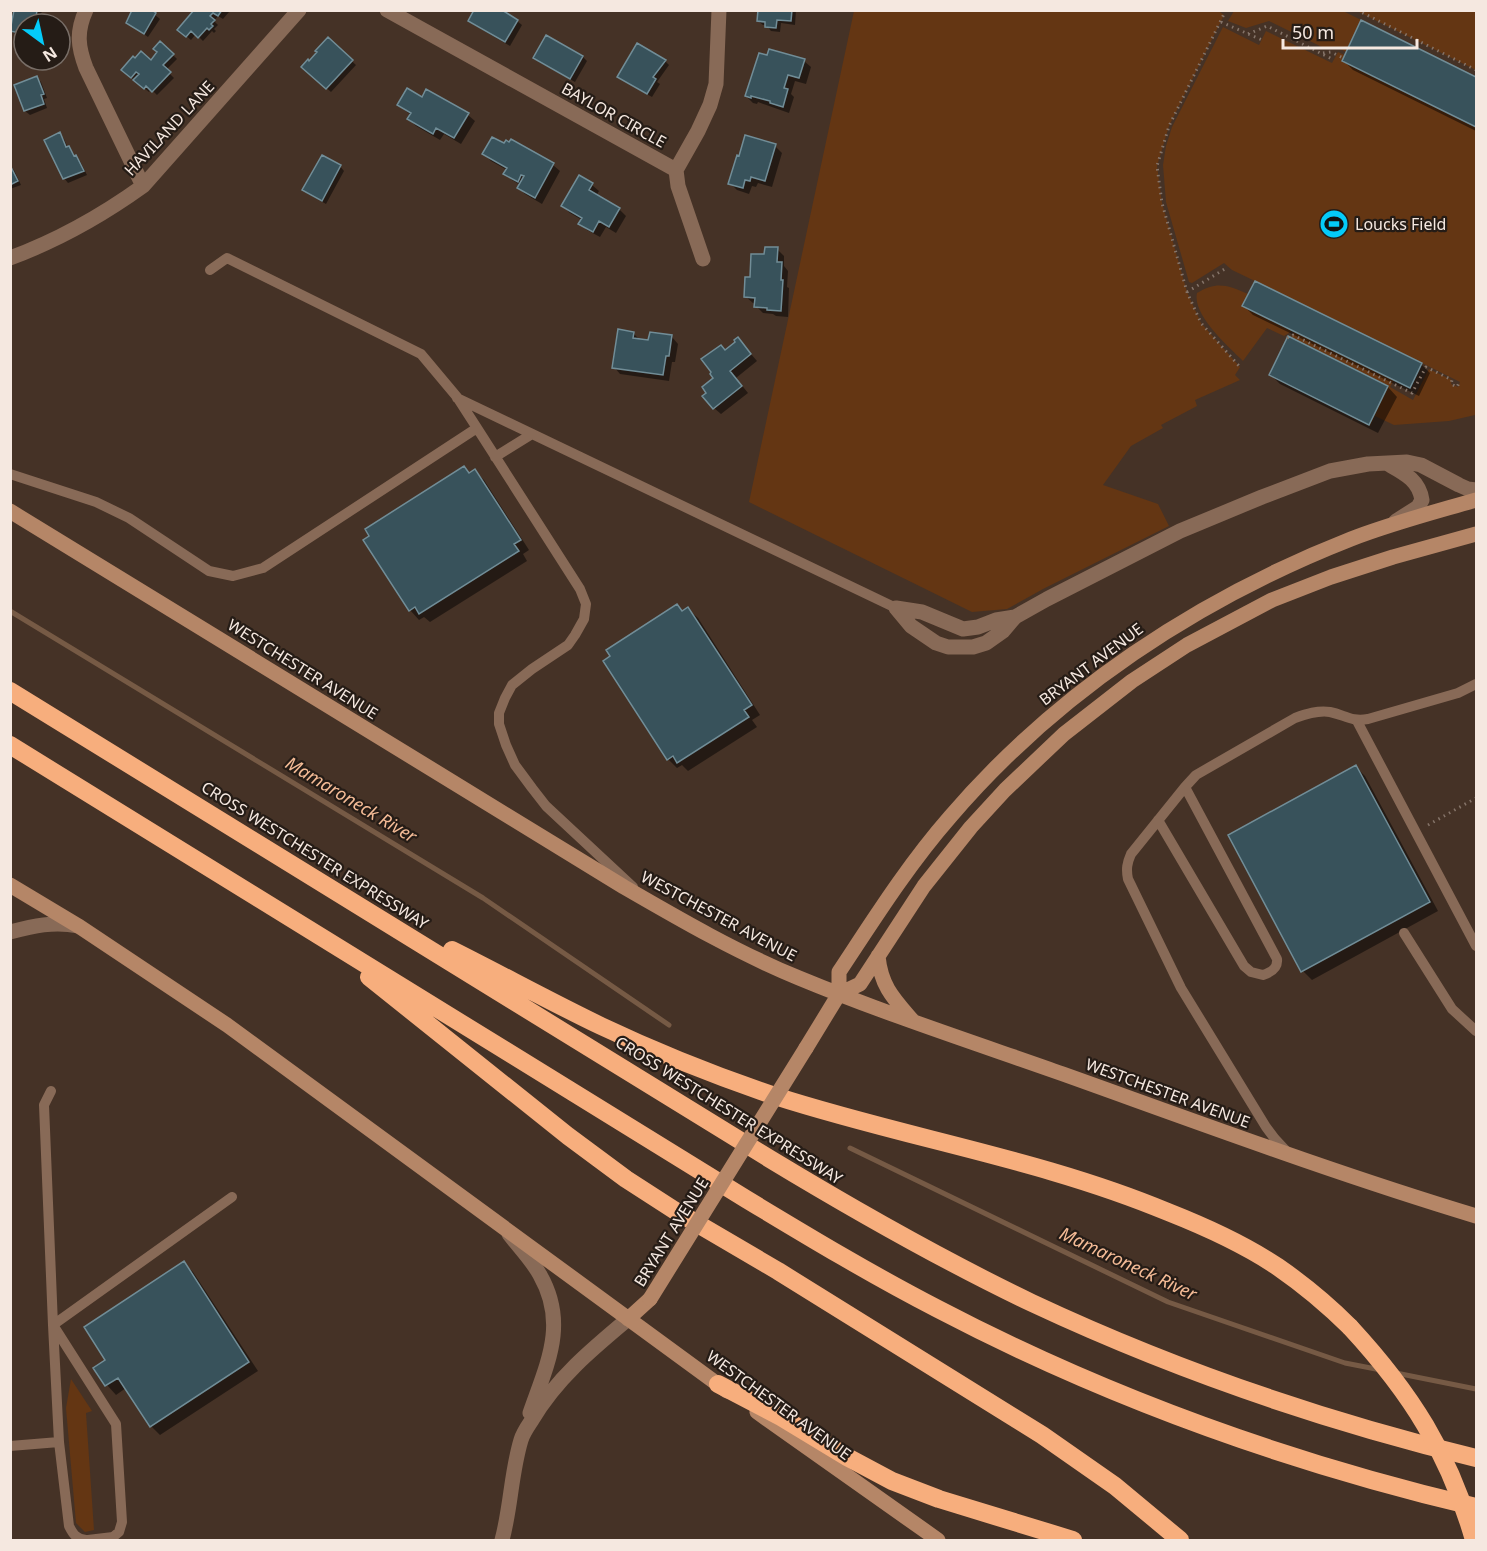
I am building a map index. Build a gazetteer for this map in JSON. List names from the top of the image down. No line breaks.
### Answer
{"streets":{"highway":["CROSS WESTCHESTER EXPRESSWAY"],"main road":["BRYANT AVENUE","WESTCHESTER AVENUE"],"street":["BAYLOR CIRCLE","HAVILAND LANE"]},"crossings":[["BRYANT AVENUE","WESTCHESTER AVENUE"]],"water":["Mamaroneck River"],"places":{"sports":["Loucks Field"]},"scale_bar":"50 m","north":"bottom right"}
